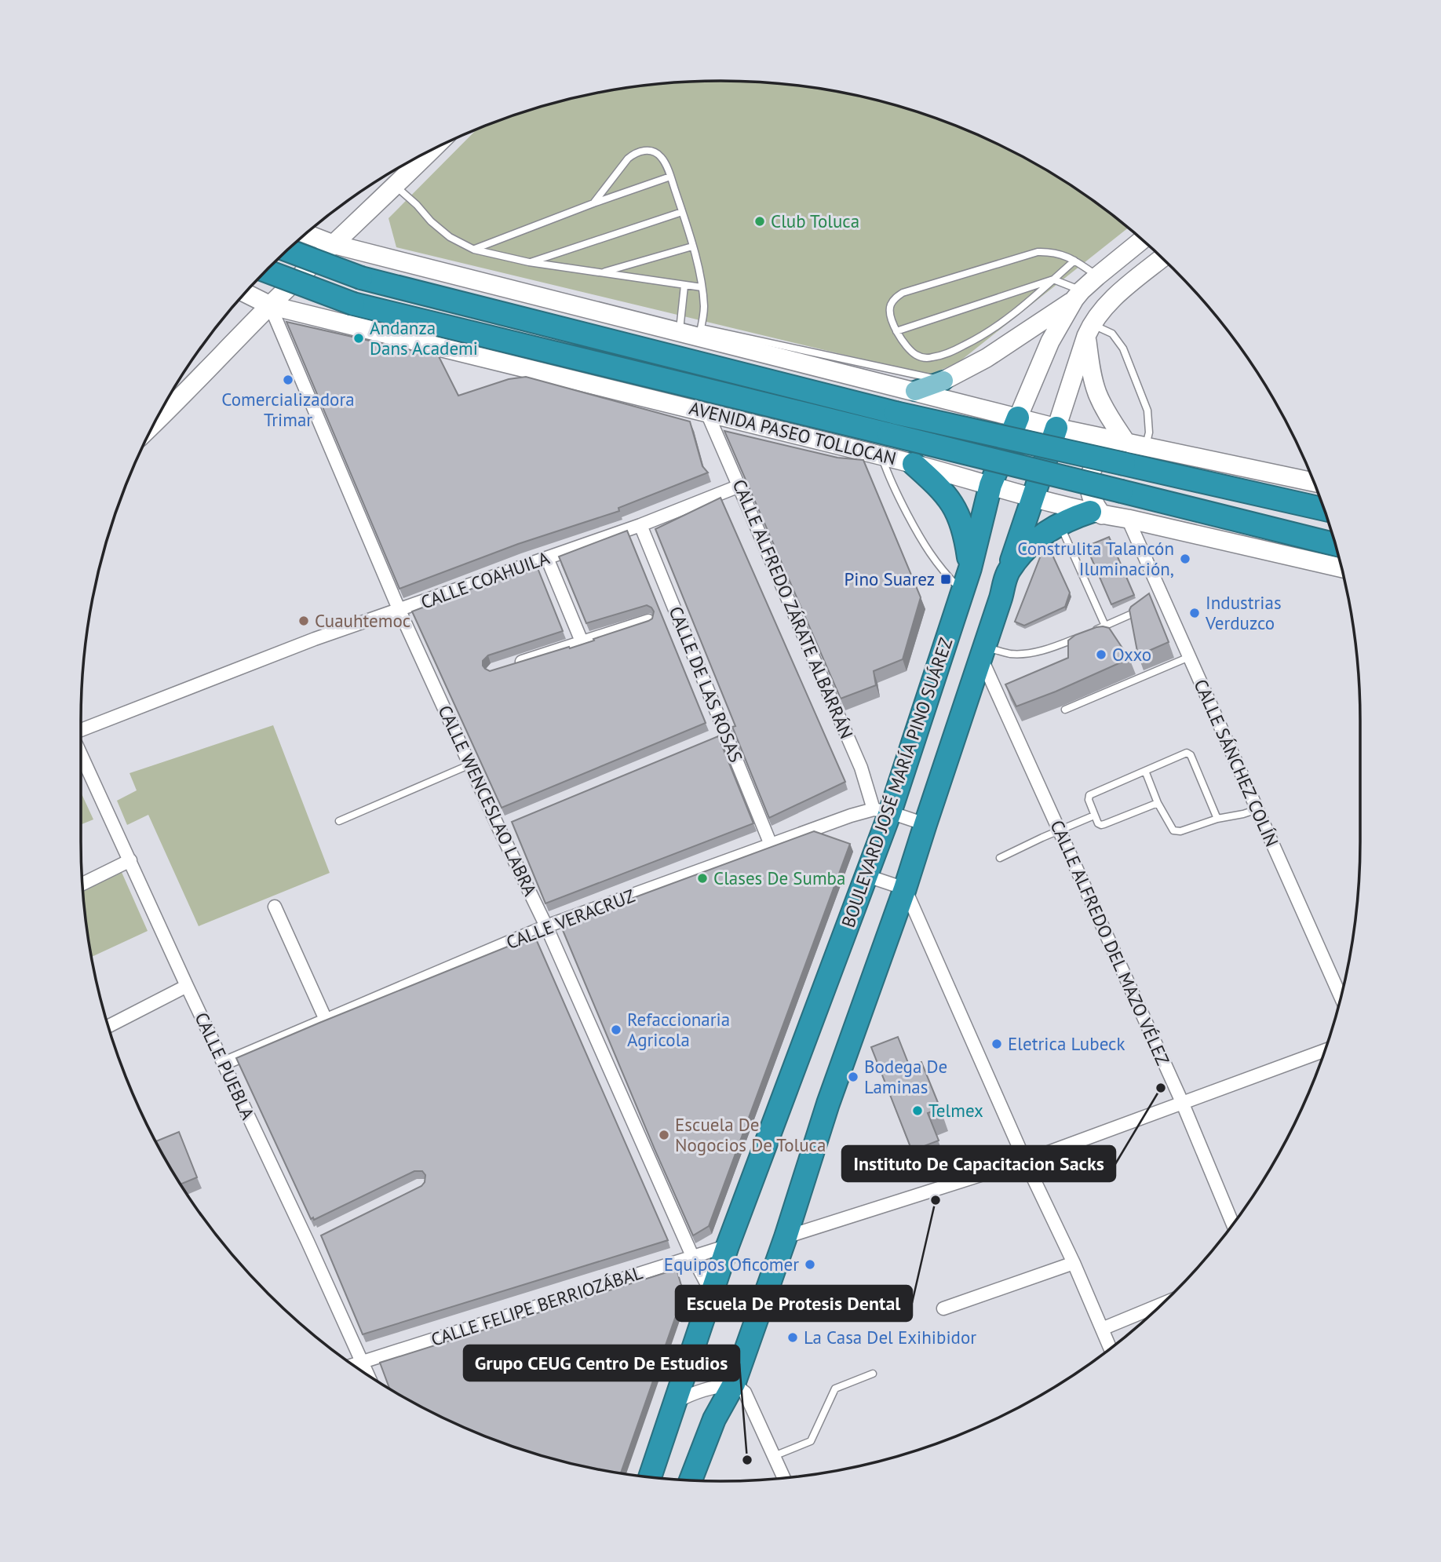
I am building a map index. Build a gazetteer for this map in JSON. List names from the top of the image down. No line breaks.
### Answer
{"streets":{"highway":["AVENIDA PASEO TOLLOCAN","BOULEVARD JOSÉ MARÍA PINO SUÁREZ"],"street":["CALLE COAHUILA","CALLE ALFREDO ZÁRATE ALBARRÁN","CALLE DE LAS ROSAS","CALLE SÁNCHEZ COLÍN","CALLE WENCESLAO LABRA","CALLE VERACRUZ","CALLE ALFREDO DEL MAZO VÉLEZ","CALLE PUEBLA","CALLE FELIPE BERRIOZÁBAL"]},"crossings":[["AVENIDA PASEO TOLLOCAN","CALLE ALFREDO ZÁRATE ALBARRÁN"],["AVENIDA PASEO TOLLOCAN","CALLE SÁNCHEZ COLÍN"],["AVENIDA PASEO TOLLOCAN","BOULEVARD JOSÉ MARÍA PINO SUÁREZ"],["AVENIDA PASEO TOLLOCAN","CALLE WENCESLAO LABRA"],["CALLE COAHUILA","CALLE ALFREDO ZÁRATE ALBARRÁN"],["CALLE COAHUILA","CALLE DE LAS ROSAS"],["CALLE COAHUILA","CALLE WENCESLAO LABRA"],["CALLE ALFREDO ZÁRATE ALBARRÁN","BOULEVARD JOSÉ MARÍA PINO SUÁREZ"],["CALLE ALFREDO ZÁRATE ALBARRÁN","CALLE VERACRUZ"],["CALLE DE LAS ROSAS","CALLE VERACRUZ"],["BOULEVARD JOSÉ MARÍA PINO SUÁREZ","CALLE WENCESLAO LABRA"],["BOULEVARD JOSÉ MARÍA PINO SUÁREZ","CALLE VERACRUZ"],["BOULEVARD JOSÉ MARÍA PINO SUÁREZ","CALLE FELIPE BERRIOZÁBAL"],["CALLE WENCESLAO LABRA","CALLE VERACRUZ"],["CALLE WENCESLAO LABRA","CALLE FELIPE BERRIOZÁBAL"],["CALLE VERACRUZ","CALLE PUEBLA"],["CALLE PUEBLA","CALLE FELIPE BERRIOZÁBAL"]],"places":{"other":["Club Toluca","Andanza Dans Academi","Comercializadora Trimar","Construlita Talancón Iluminación,","Industrias Verduzco","Cuauhtemoc","Oxxo","Clases De Sumba","Refaccionaria Agricola","Eletrica Lubeck","Bodega De Laminas","Instituto De Capacitacion Sacks","Telmex","Escuela De Nogocios De Toluca","Escuela De Protesis Dental","Equipos Oficomer","La Casa Del Exihibidor","Grupo CEUG Centro De Estudios"],"transit":["Pino Suarez"]}}
